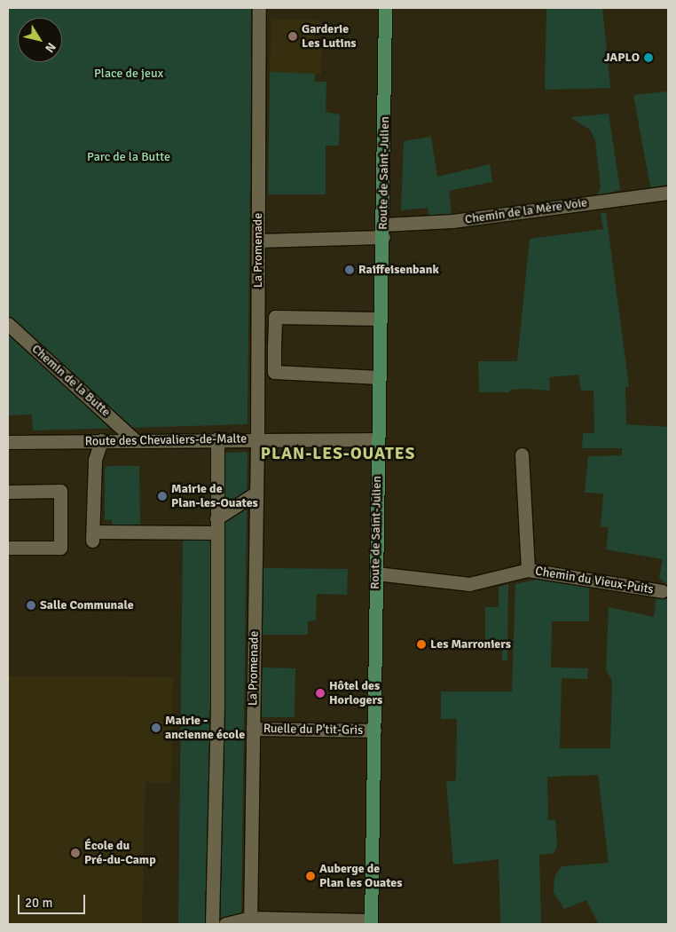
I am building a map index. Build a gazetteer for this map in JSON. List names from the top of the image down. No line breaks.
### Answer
{"streets":{"main road":["Route de Saint-Julien"],"street":["Chemin de la Mère Voie","La Promenade","Chemin de la Butte","Route des Chevaliers-de-Malte","Chemin du Vieux-Puits","Ruelle du P'tit-Gris"]},"crossings":[["Route de Saint-Julien","Chemin de la Mère Voie"],["Route de Saint-Julien","Route des Chevaliers-de-Malte"],["Route de Saint-Julien","Chemin du Vieux-Puits"],["Route de Saint-Julien","Ruelle du P'tit-Gris"],["Chemin de la Mère Voie","La Promenade"],["La Promenade","Route des Chevaliers-de-Malte"],["La Promenade","Ruelle du P'tit-Gris"],["Chemin de la Butte","Route des Chevaliers-de-Malte"]],"districts":["PLAN-LES-OUATES"],"parks":["Place de jeux","Parc de la Butte"],"places":["Garderie Les Lutins","JAPLO","Raiffeisenbank","Mairie de Plan-les-Ouates","Salle Communale","Les Marroniers","Hôtel des Horlogers","Mairie - ancienne école","École du Pré-du-Camp","Auberge de Plan les Ouates"],"scale_bar":"20 m","north":"bottom right"}
